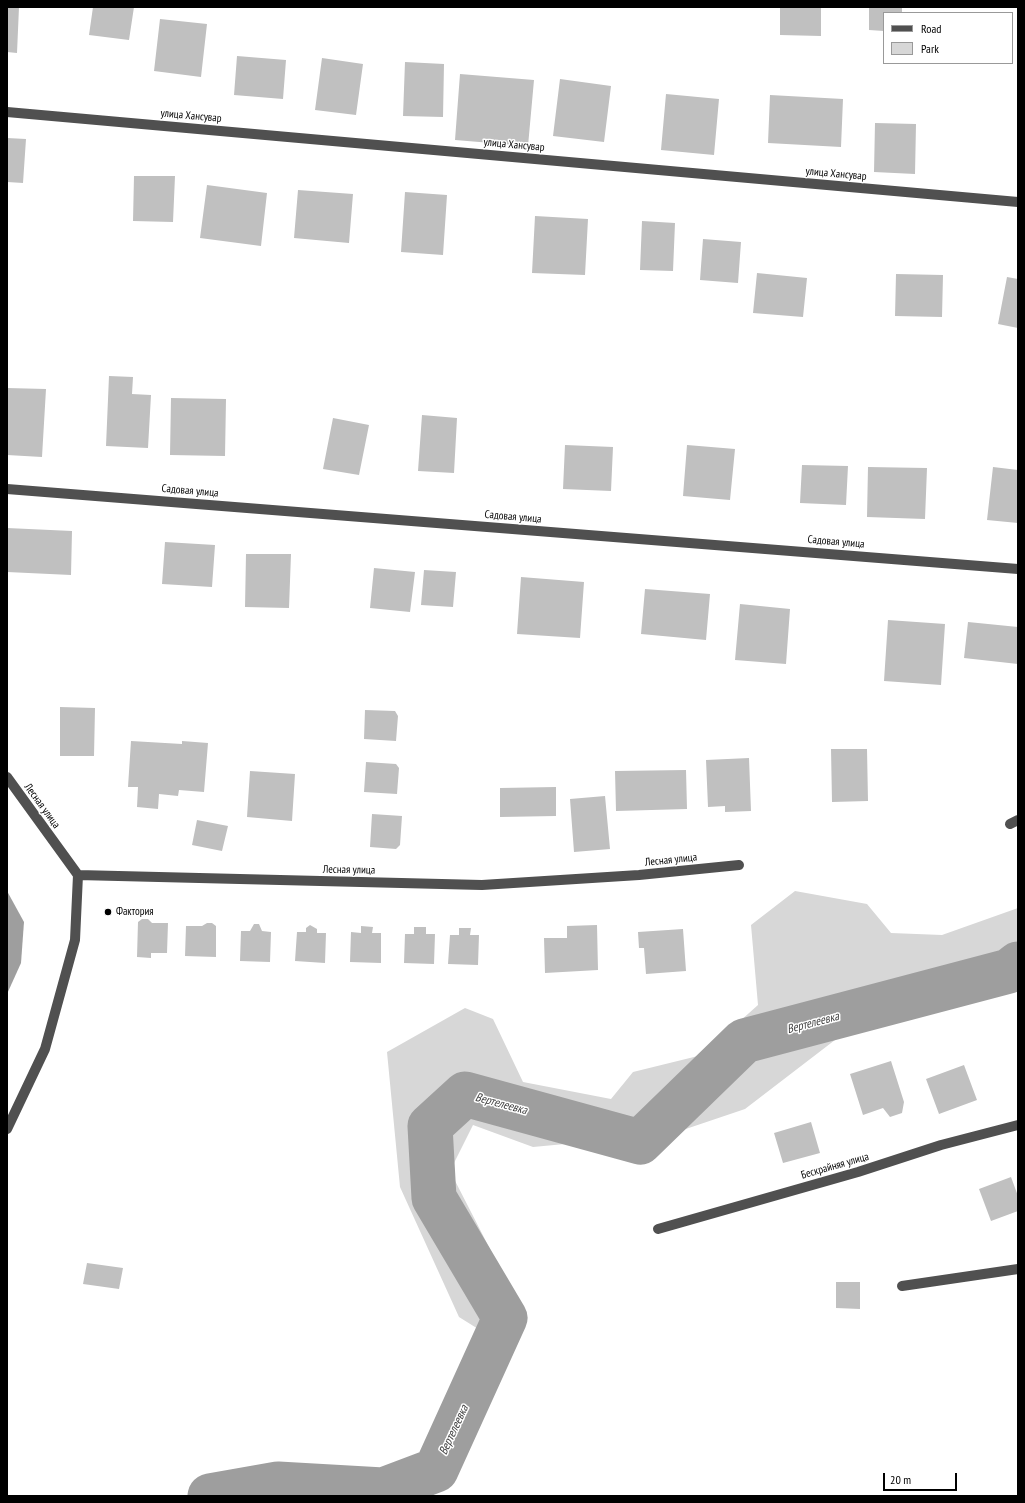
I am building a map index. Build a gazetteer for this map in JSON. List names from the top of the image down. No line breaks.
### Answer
{"streets":{"street":["улица Хансувар","Садовая улица","Лесная улица","Бескрайняя улица"]},"water":["Вертелеевка"],"places":["Фактория"],"legend":["Road","Park"],"scale_bar":"20 m"}
